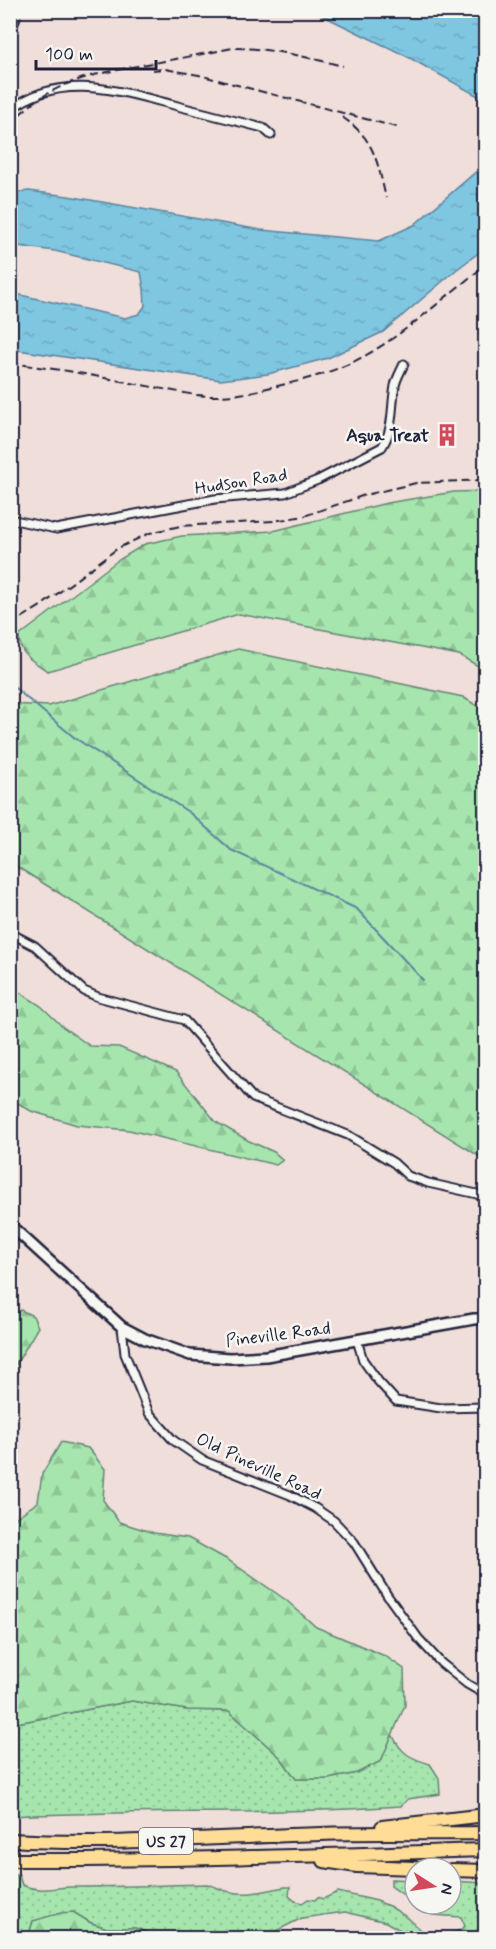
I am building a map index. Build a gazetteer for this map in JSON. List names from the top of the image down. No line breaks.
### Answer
{"streets":{"highway":["US 27"],"main road":["Pineville Road"],"street":["Hudson Road","Old Pineville Road"]},"crossings":[["Pineville Road","Old Pineville Road"]],"places":{"building":["Aqua Treat"]},"scale_bar":"100 m","north":"right"}
